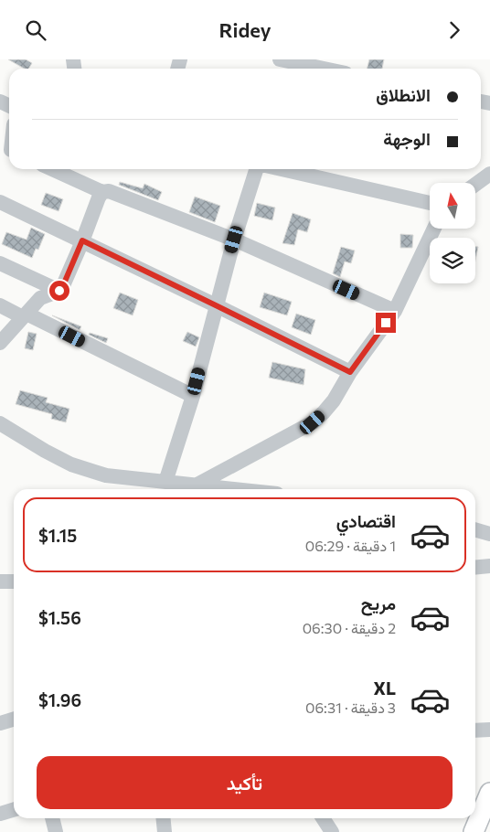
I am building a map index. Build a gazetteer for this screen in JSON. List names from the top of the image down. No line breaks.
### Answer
{"north":"top","page":{"header":"Ridey","banner":["الانطلاق","الوجهة"],"list":[{"name":"اقتصادي","note":"1 دقيقة · 06:29","value":"$1.15"},{"name":"مريح","note":"2 دقيقة · 06:30","value":"$1.56"},{"name":"XL","note":"3 دقيقة · 06:31","value":"$1.96"}],"buttons":"تأكيد"}}
